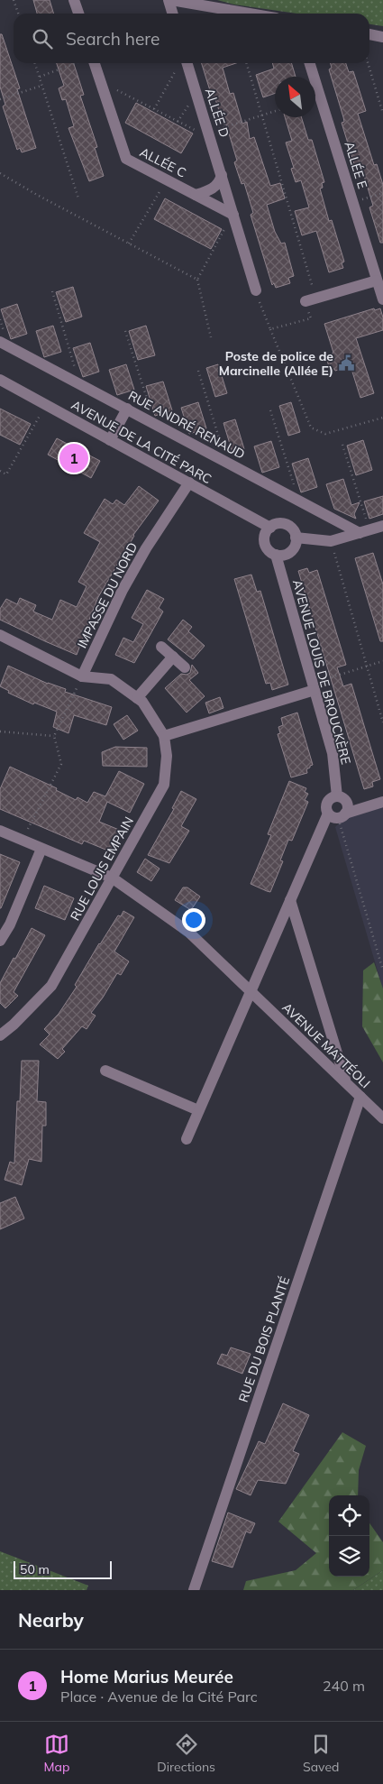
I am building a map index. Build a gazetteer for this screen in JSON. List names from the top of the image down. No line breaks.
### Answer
{"streets":{"street":["ALLÉE D","ALLÉE C","ALLÉE E","RUE ANDRÉ RENAUD","AVENUE DE LA CITÉ PARC","IMPASSE DU NORD","AVENUE LOUIS DE BROUCKÈRE","RUE LOUIS EMPAIN","AVENUE MATTÉOLI","RUE DU BOIS PLANTÉ"]},"crossings":[["ALLÉE D","ALLÉE C"],["AVENUE DE LA CITÉ PARC","IMPASSE DU NORD"],["AVENUE DE LA CITÉ PARC","AVENUE LOUIS DE BROUCKÈRE"],["IMPASSE DU NORD","RUE LOUIS EMPAIN"],["RUE LOUIS EMPAIN","AVENUE MATTÉOLI"],["AVENUE MATTÉOLI","RUE DU BOIS PLANTÉ"]],"places":{"public building":["Poste de police de Marcinelle (Allée E)"]},"scale_bar":"50 m","north":"top left","page":{"search":"Search here","pins":"1","scale":"50 m","heading":"Nearby","list":[{"mark":"1","name":"Home Marius Meurée","note":"Place · Avenue de la Cité Parc","value":"240 m"}],"nav":["Map","Directions","Saved"]}}
